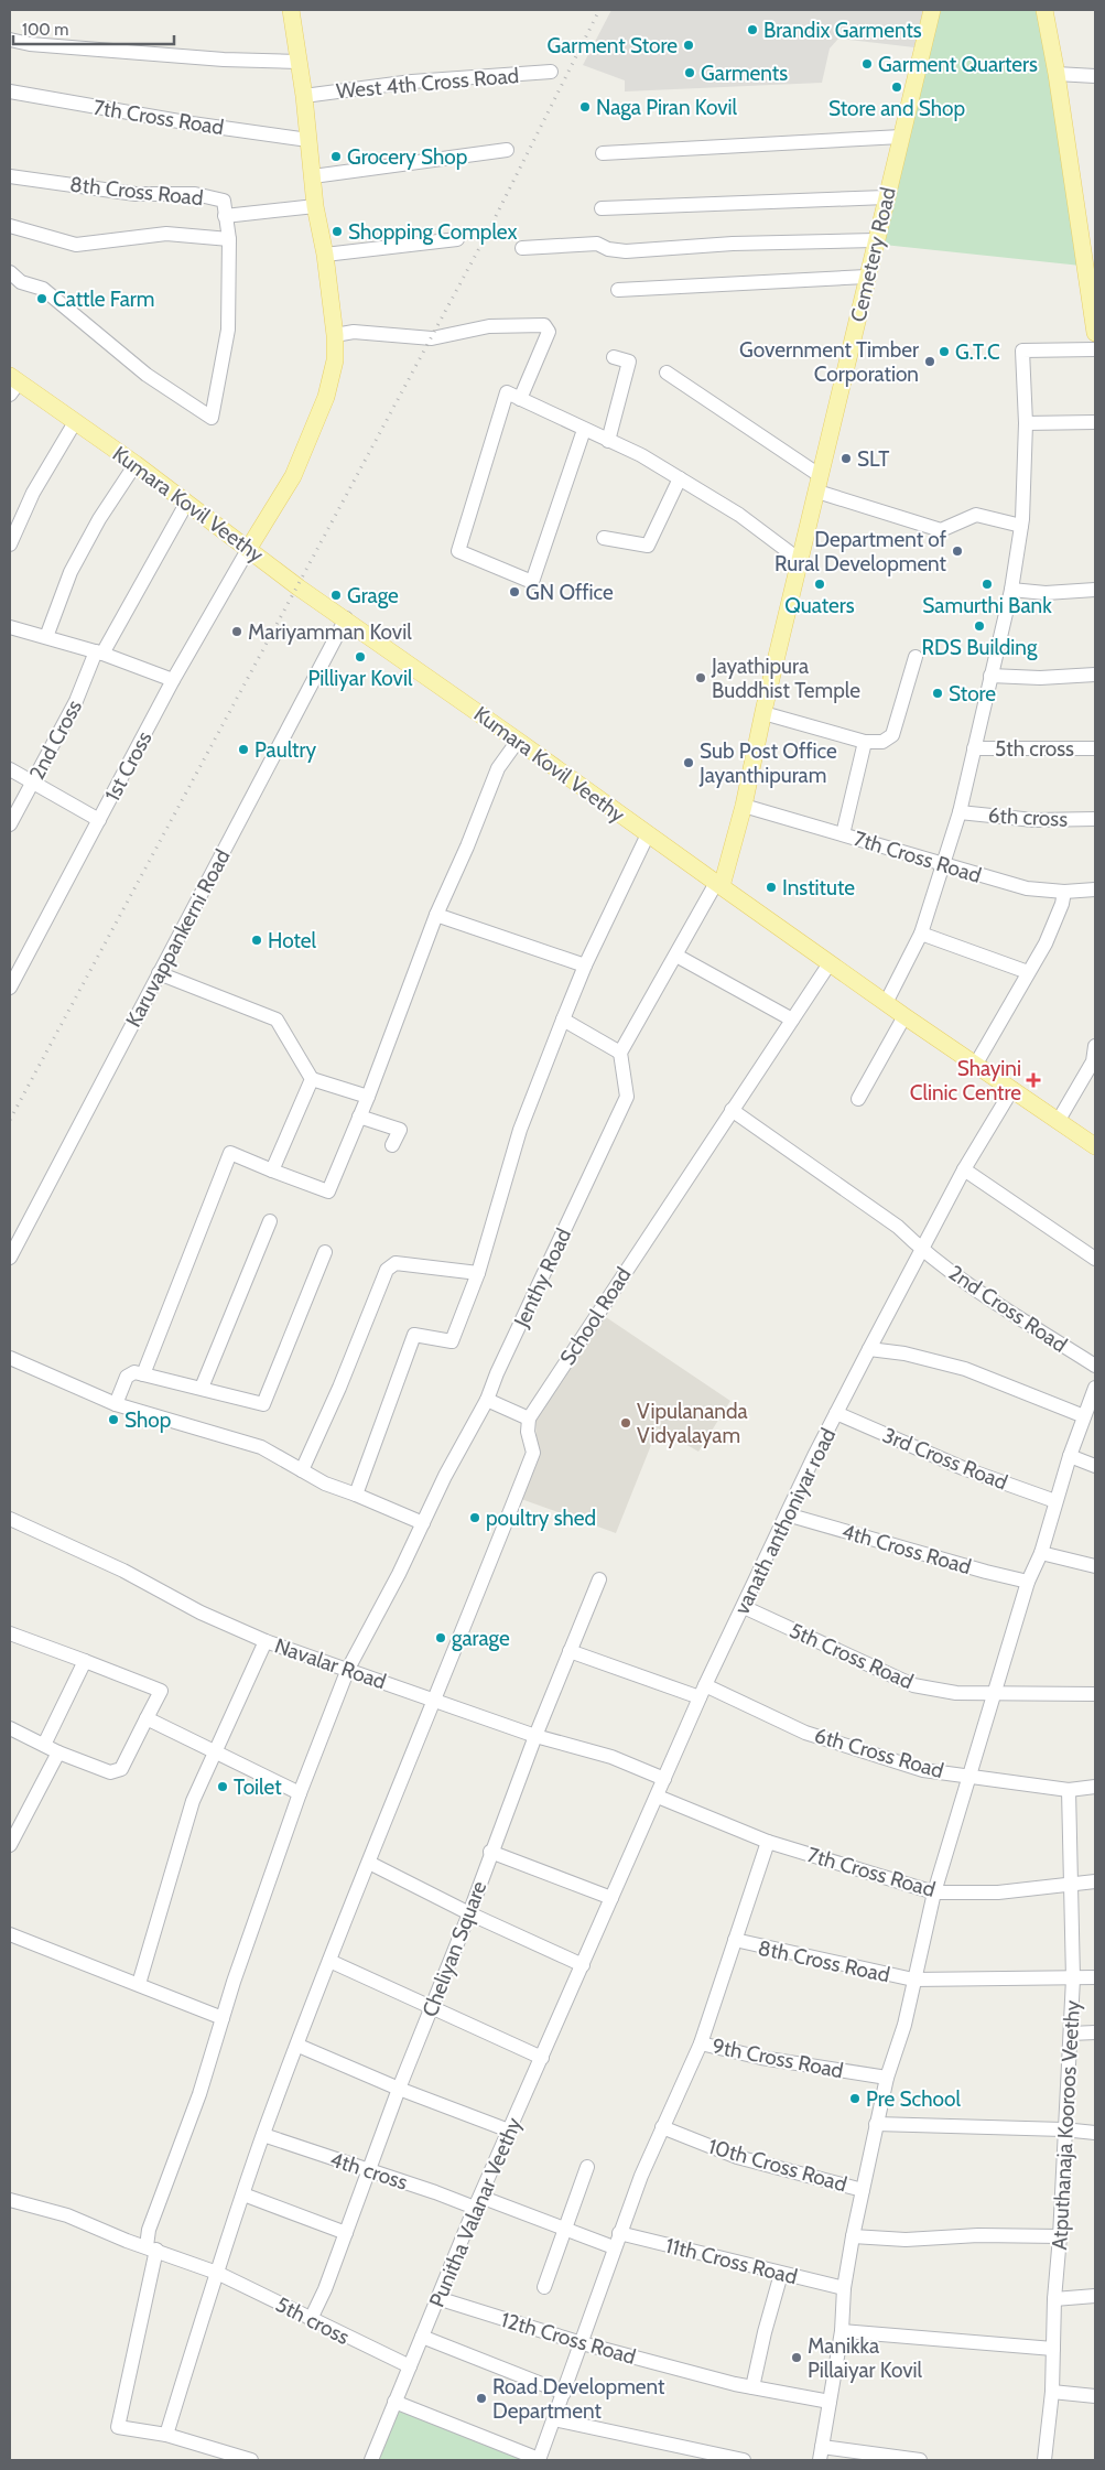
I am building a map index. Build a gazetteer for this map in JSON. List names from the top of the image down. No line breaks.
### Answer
{"streets":{"main road":["Cemetery Road","Kumara Kovil Veethy"],"street":["West 4th Cross Road","7th Cross Road","8th Cross Road","2nd Cross","5th cross","1st Cross","6th cross","Karuvappankerni Road","Jenthy Road","2nd Cross Road","School Road","3rd Cross Road","vanath anthoniyar road","4th Cross Road","5th Cross Road","Navalar Road","6th Cross Road","Cheliyan Square","9th Cross Road","Atputhanaja Kooroos Veethy","10th Cross Road","4th cross","Punitha Valanar Veethy","11th Cross Road","12th Cross Road"]},"crossings":[["7th Cross Road","Cemetery Road"],["7th Cross Road","vanath anthoniyar road"],["7th Cross Road","Atputhanaja Kooroos Veethy"],["8th Cross Road","Atputhanaja Kooroos Veethy"],["Cemetery Road","Kumara Kovil Veethy"],["Kumara Kovil Veethy","2nd Cross"],["Kumara Kovil Veethy","1st Cross"],["Kumara Kovil Veethy","Karuvappankerni Road"],["Kumara Kovil Veethy","School Road"],["Kumara Kovil Veethy","vanath anthoniyar road"],["5th cross","Jenthy Road"],["5th cross","Cheliyan Square"],["5th cross","Punitha Valanar Veethy"],["Jenthy Road","Navalar Road"],["2nd Cross Road","School Road"],["2nd Cross Road","vanath anthoniyar road"],["3rd Cross Road","vanath anthoniyar road"],["vanath anthoniyar road","4th Cross Road"],["vanath anthoniyar road","5th Cross Road"],["vanath anthoniyar road","Navalar Road"],["vanath anthoniyar road","6th Cross Road"],["vanath anthoniyar road","Punitha Valanar Veethy"],["Navalar Road","Cheliyan Square"],["6th Cross Road","Cheliyan Square"],["6th Cross Road","Atputhanaja Kooroos Veethy"],["Cheliyan Square","4th cross"],["4th cross","Punitha Valanar Veethy"],["Punitha Valanar Veethy","12th Cross Road"]],"places":{"other":["Brandix Garments","Garment Store","Garment Quarters","Garments","Store and Shop","Naga Piran Kovil","Grocery Shop","Shopping Complex","Cattle Farm","G.T.C","Government Timber Corporation","SLT","Department of Rural Development","Quaters","Samurthi Bank","GN Office","Grage","RDS Building","Mariyamman Kovil","Pilliyar Kovil","Jayathipura Buddhist Temple","Store","Paultry","Sub Post Office Jayanthipuram","Institute","Hotel","Shop","Vipulananda Vidyalayam","poultry shed","garage","Toilet","Pre School","Manikka Pillaiyar Kovil","Road Development Department"],"health":["Shayini Clinic Centre"]},"scale_bar":"100 m"}
